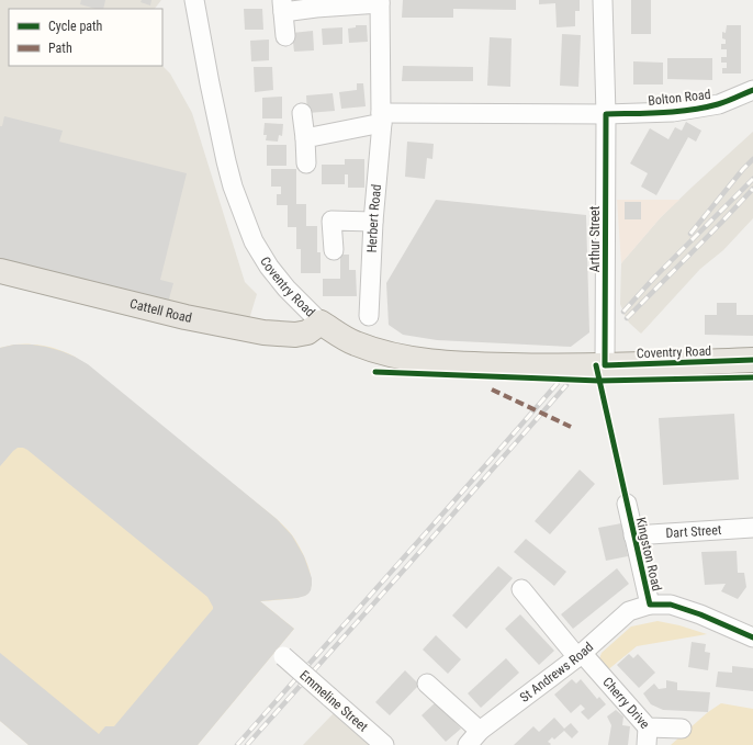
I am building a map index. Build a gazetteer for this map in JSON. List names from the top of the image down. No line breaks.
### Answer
{"streets":{"main road":["Coventry Road","Cattell Road"],"street":["Bolton Road","Herbert Road","Arthur Street","Dart Street","Kingston Road","St Andrews Road","Emmeline Street","Cherry Drive"]},"crossings":[["Bolton Road","Herbert Road"],["Bolton Road","Arthur Street"],["Arthur Street","Coventry Road"],["Coventry Road","Cattell Road"],["Dart Street","Kingston Road"],["Kingston Road","St Andrews Road"],["St Andrews Road","Cherry Drive"]],"legend":["Cycle path","Path"]}
